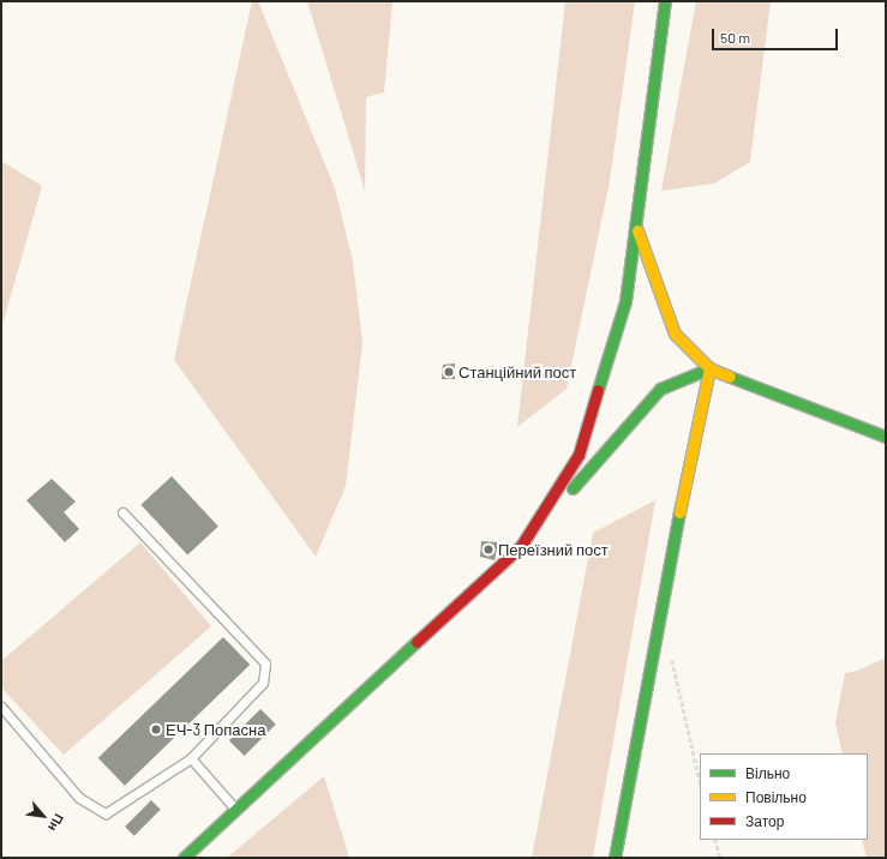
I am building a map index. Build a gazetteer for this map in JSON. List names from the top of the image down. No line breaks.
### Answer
{"places":["Станційний пост","Переїзний пост","ЕЧ-3 Попасна"],"legend":["Вільно","Повільно","Затор"],"scale_bar":"50 m","north":"bottom right"}
